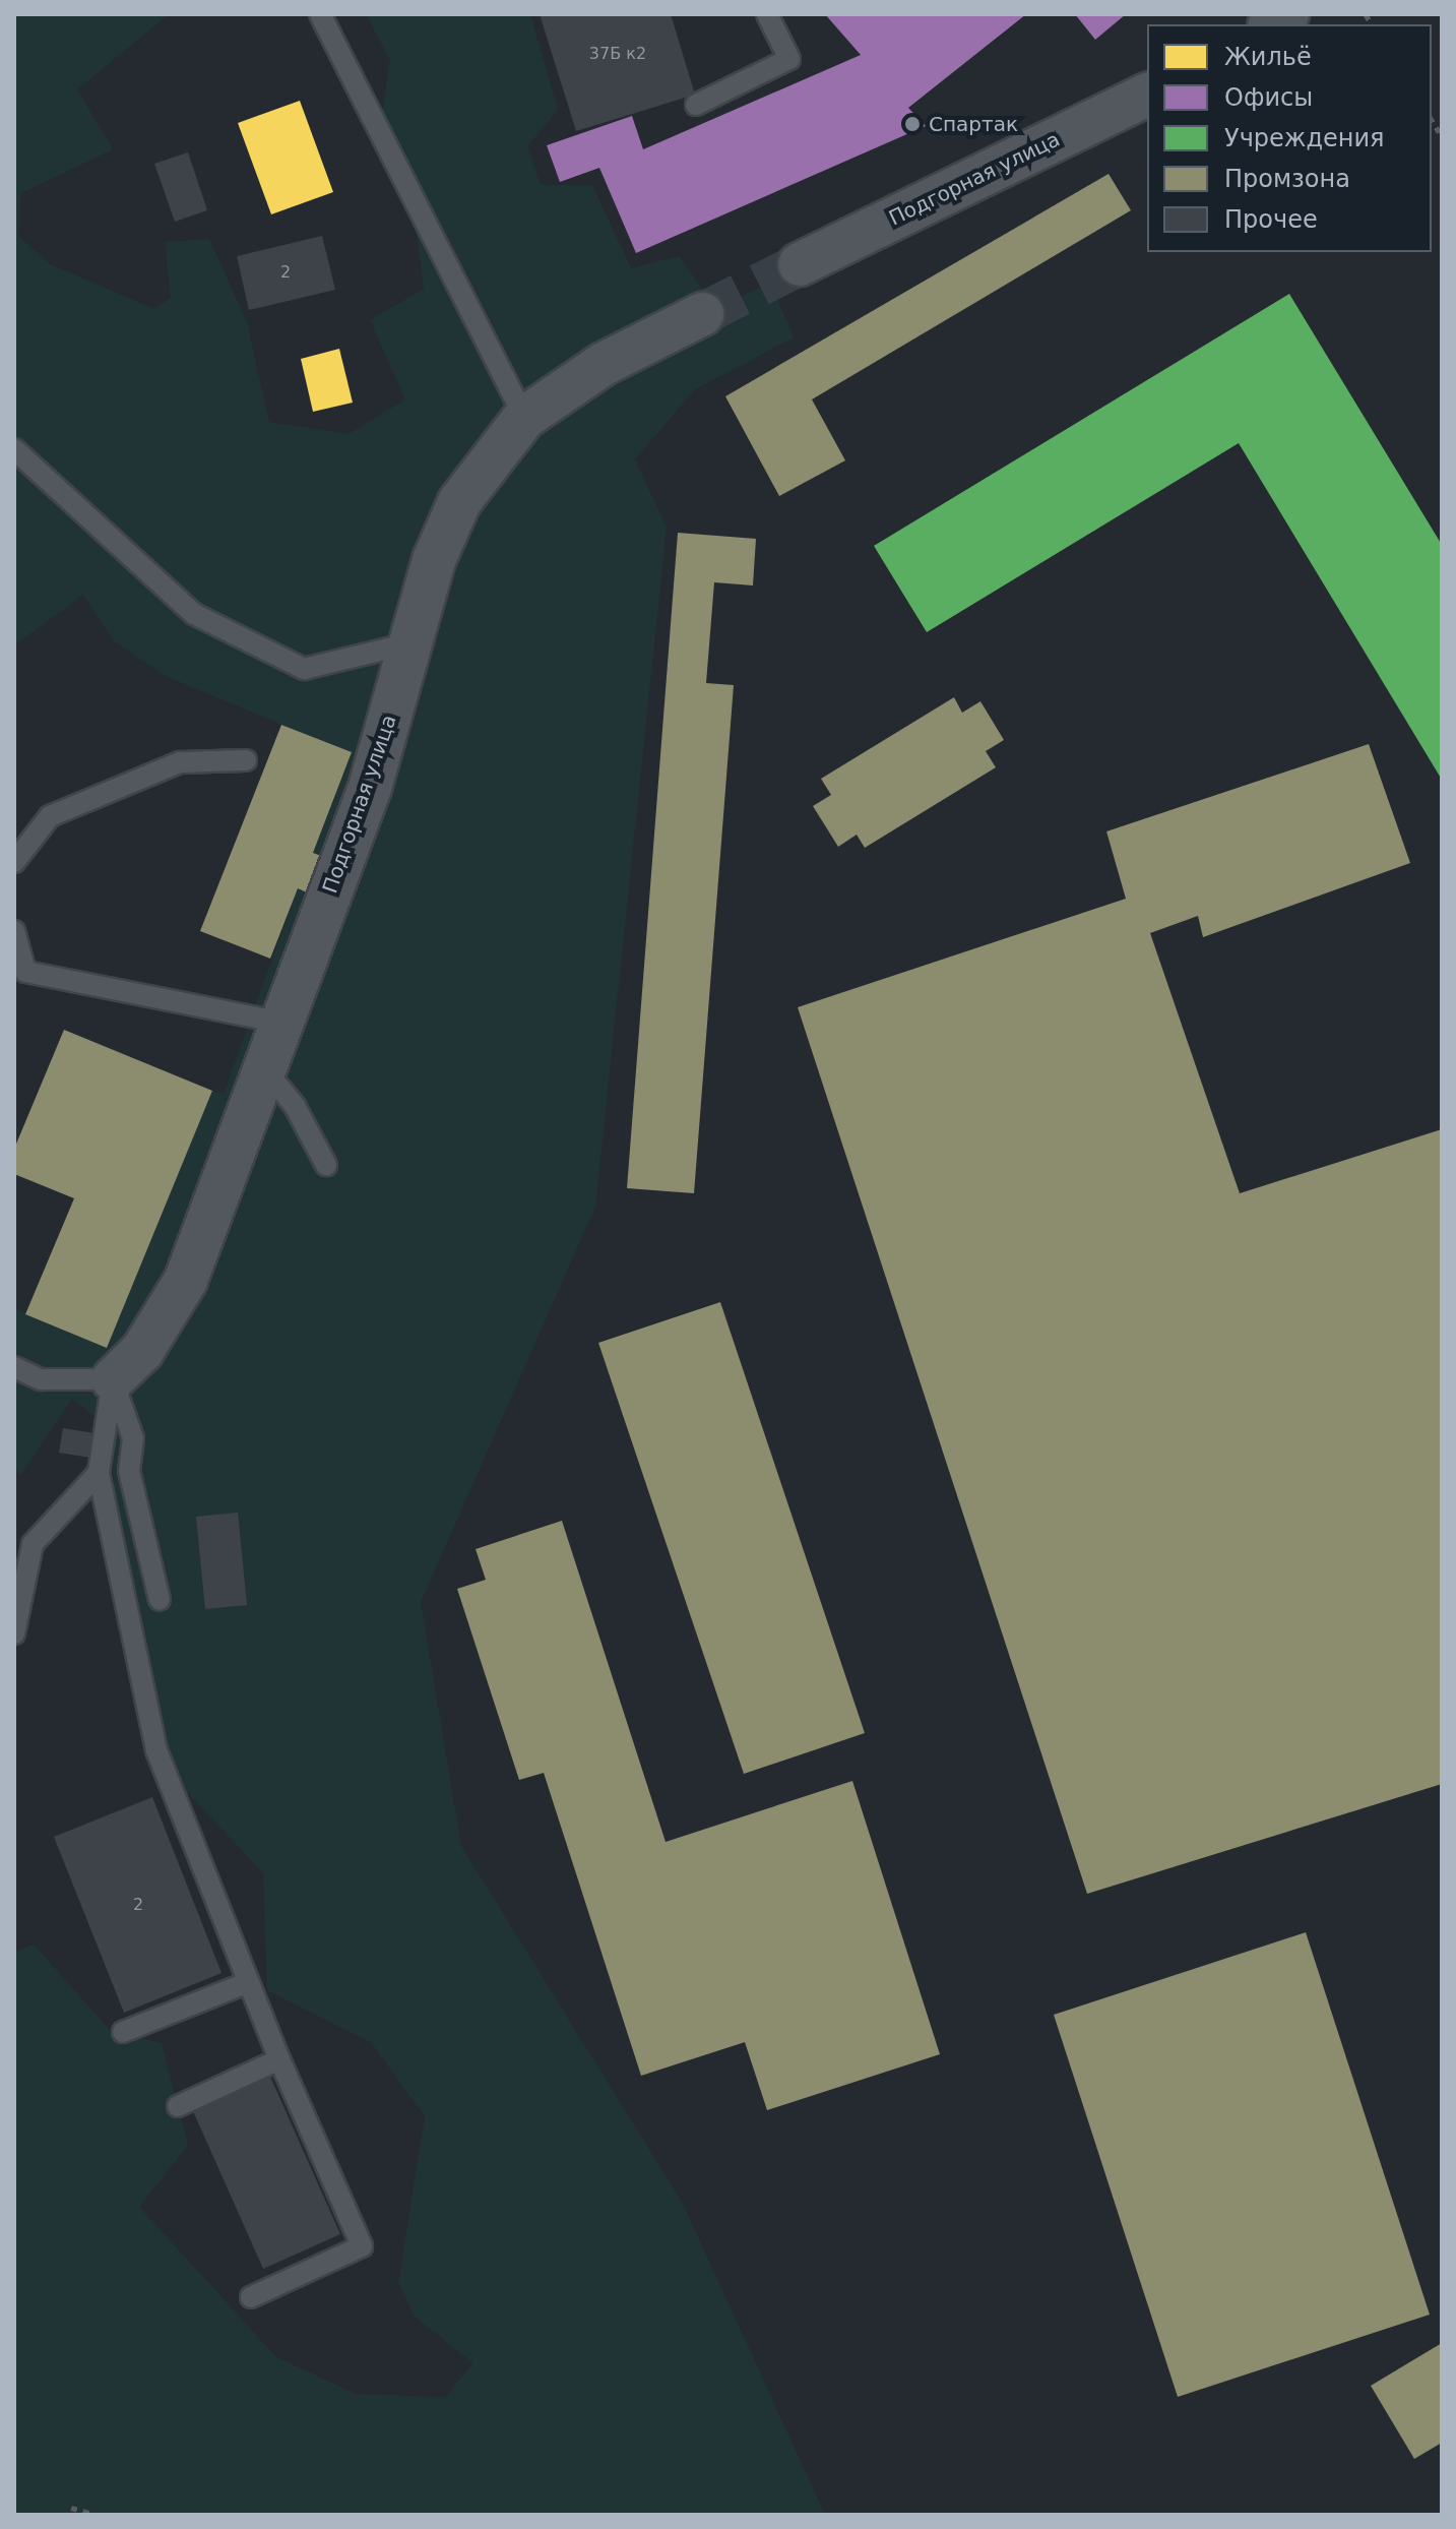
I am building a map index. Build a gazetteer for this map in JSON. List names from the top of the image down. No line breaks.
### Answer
{"streets":{"street":["Подгорная улица"]},"places":["Спартак"],"house_numbers":["37Б к2","2","2"],"legend":["Жильё","Офисы","Учреждения","Промзона","Прочее"]}
